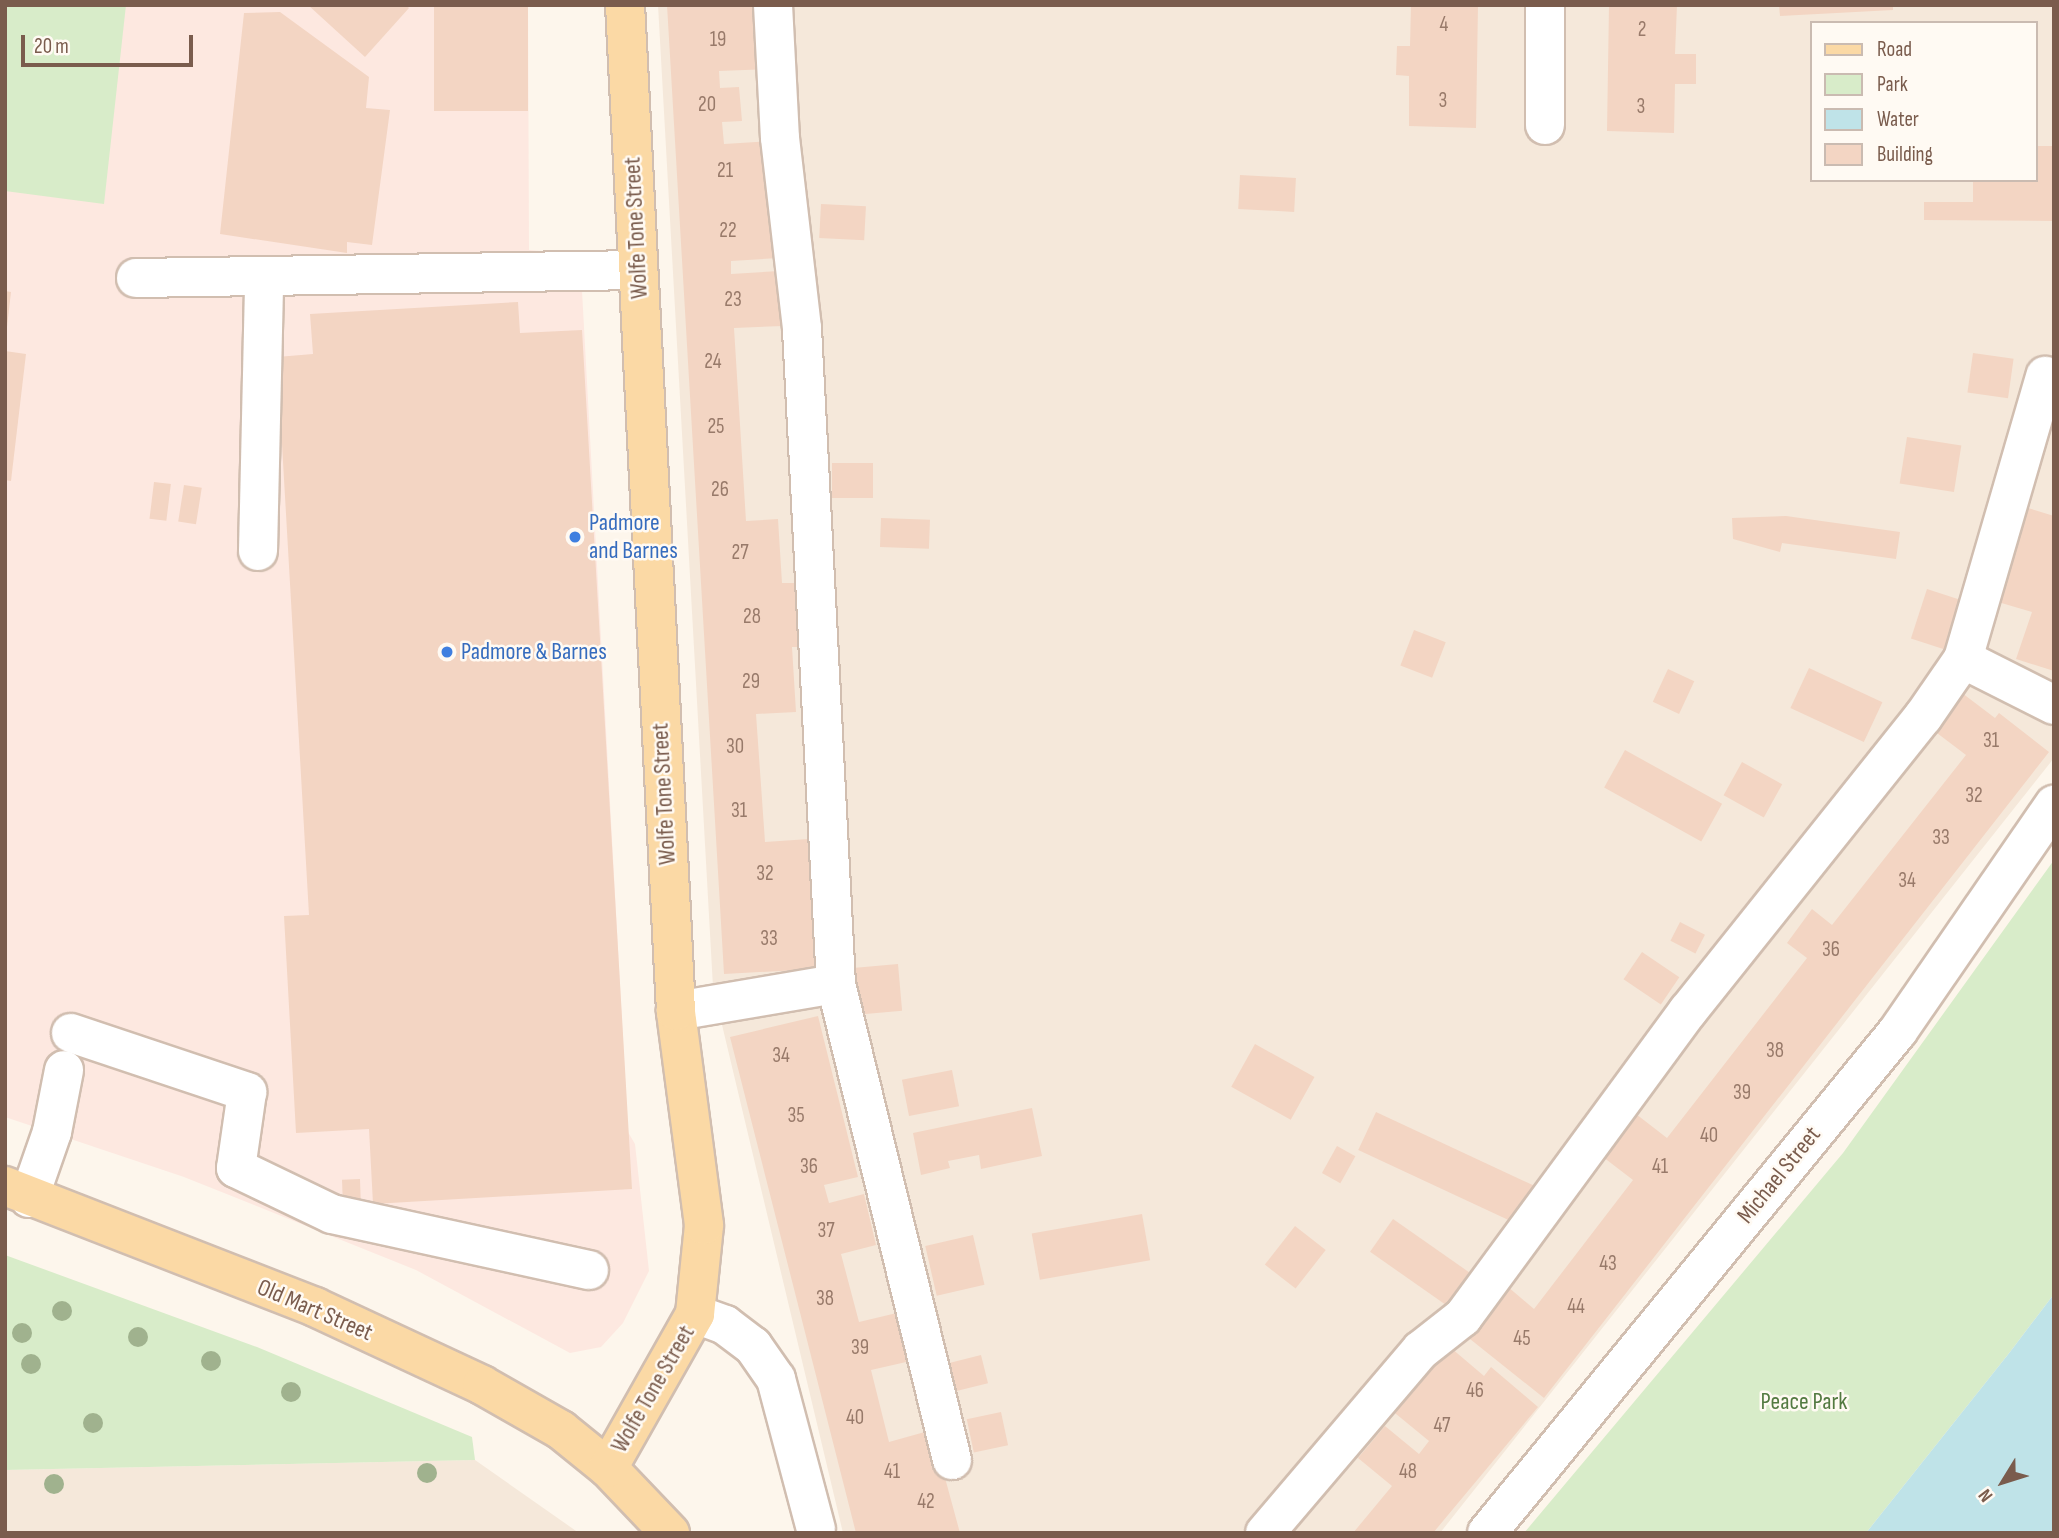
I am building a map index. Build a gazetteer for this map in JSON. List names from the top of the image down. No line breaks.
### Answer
{"streets":{"main road":["Wolfe Tone Street","Old Mart Street"],"street":["Michael Street"]},"crossings":[["Wolfe Tone Street","Old Mart Street"]],"parks":["Peace Park"],"places":["Padmore and Barnes","Padmore & Barnes"],"house_numbers":["4","2","19","3","20","3","21","22","23","24","25","26","27","28","29","31","30","32","31","33","32","34","33","36","38","34","39","35","40","36","41","37","43","38","44","45","39","46","40","47","41","48","42"],"legend":["Road","Park","Water","Building"],"scale_bar":"20 m","north":"bottom left"}
